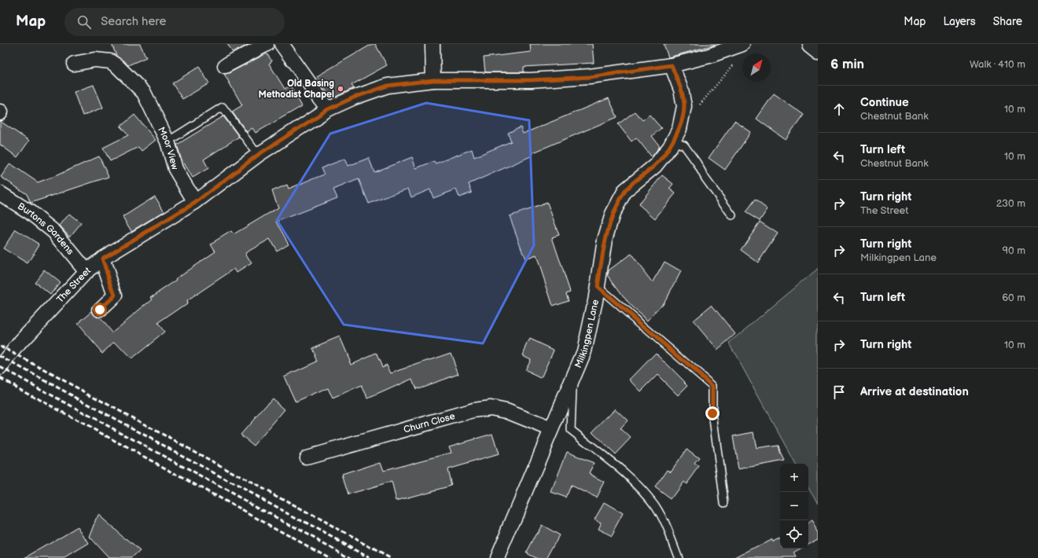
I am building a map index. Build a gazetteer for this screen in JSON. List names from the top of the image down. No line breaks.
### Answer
{"streets":{"street":["Moor View","Burtons Gardens","The Street","Milkingpen Lane","Churn Close"]},"crossings":[["Moor View","The Street"],["Burtons Gardens","The Street"],["The Street","Milkingpen Lane"],["Milkingpen Lane","Churn Close"]],"places":["Old Basing Methodist Chapel"],"north":"top right","page":{"header":"Map","search":"Search here","nav":["Map","Layers","Share"],"heading":["6 min","Walk · 410 m"],"list":[["Continue","Chestnut Bank","10 m"],["Turn left","Chestnut Bank","10 m"],["Turn right","The Street","230 m"],["Turn right","Milkingpen Lane","90 m"],["Turn left","60 m"],["Turn right","10 m"],"Arrive at destination"],"map_buttons":["+","−"]}}
